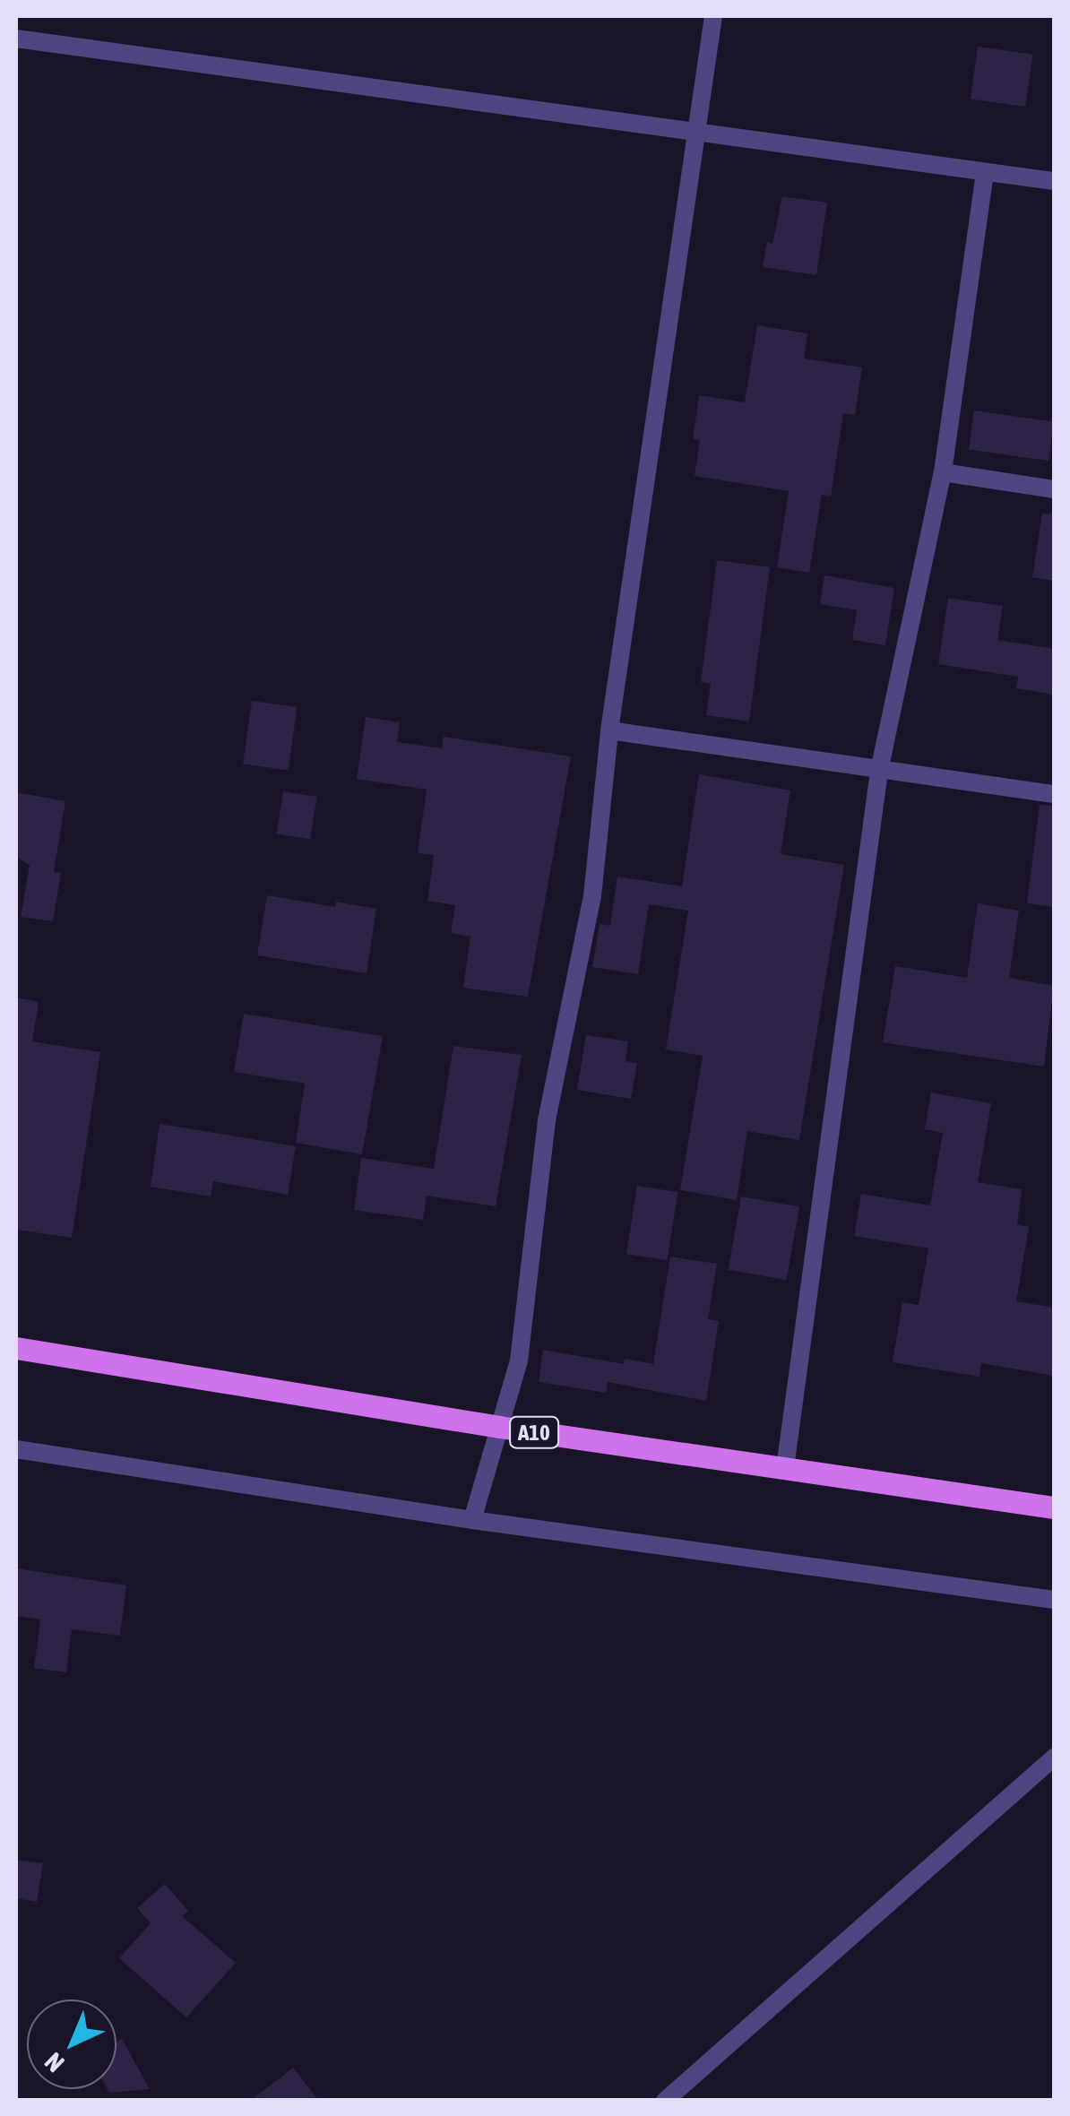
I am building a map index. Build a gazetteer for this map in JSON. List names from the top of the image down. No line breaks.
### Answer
{"streets":{"main road":["A10"]},"north":"bottom left"}
